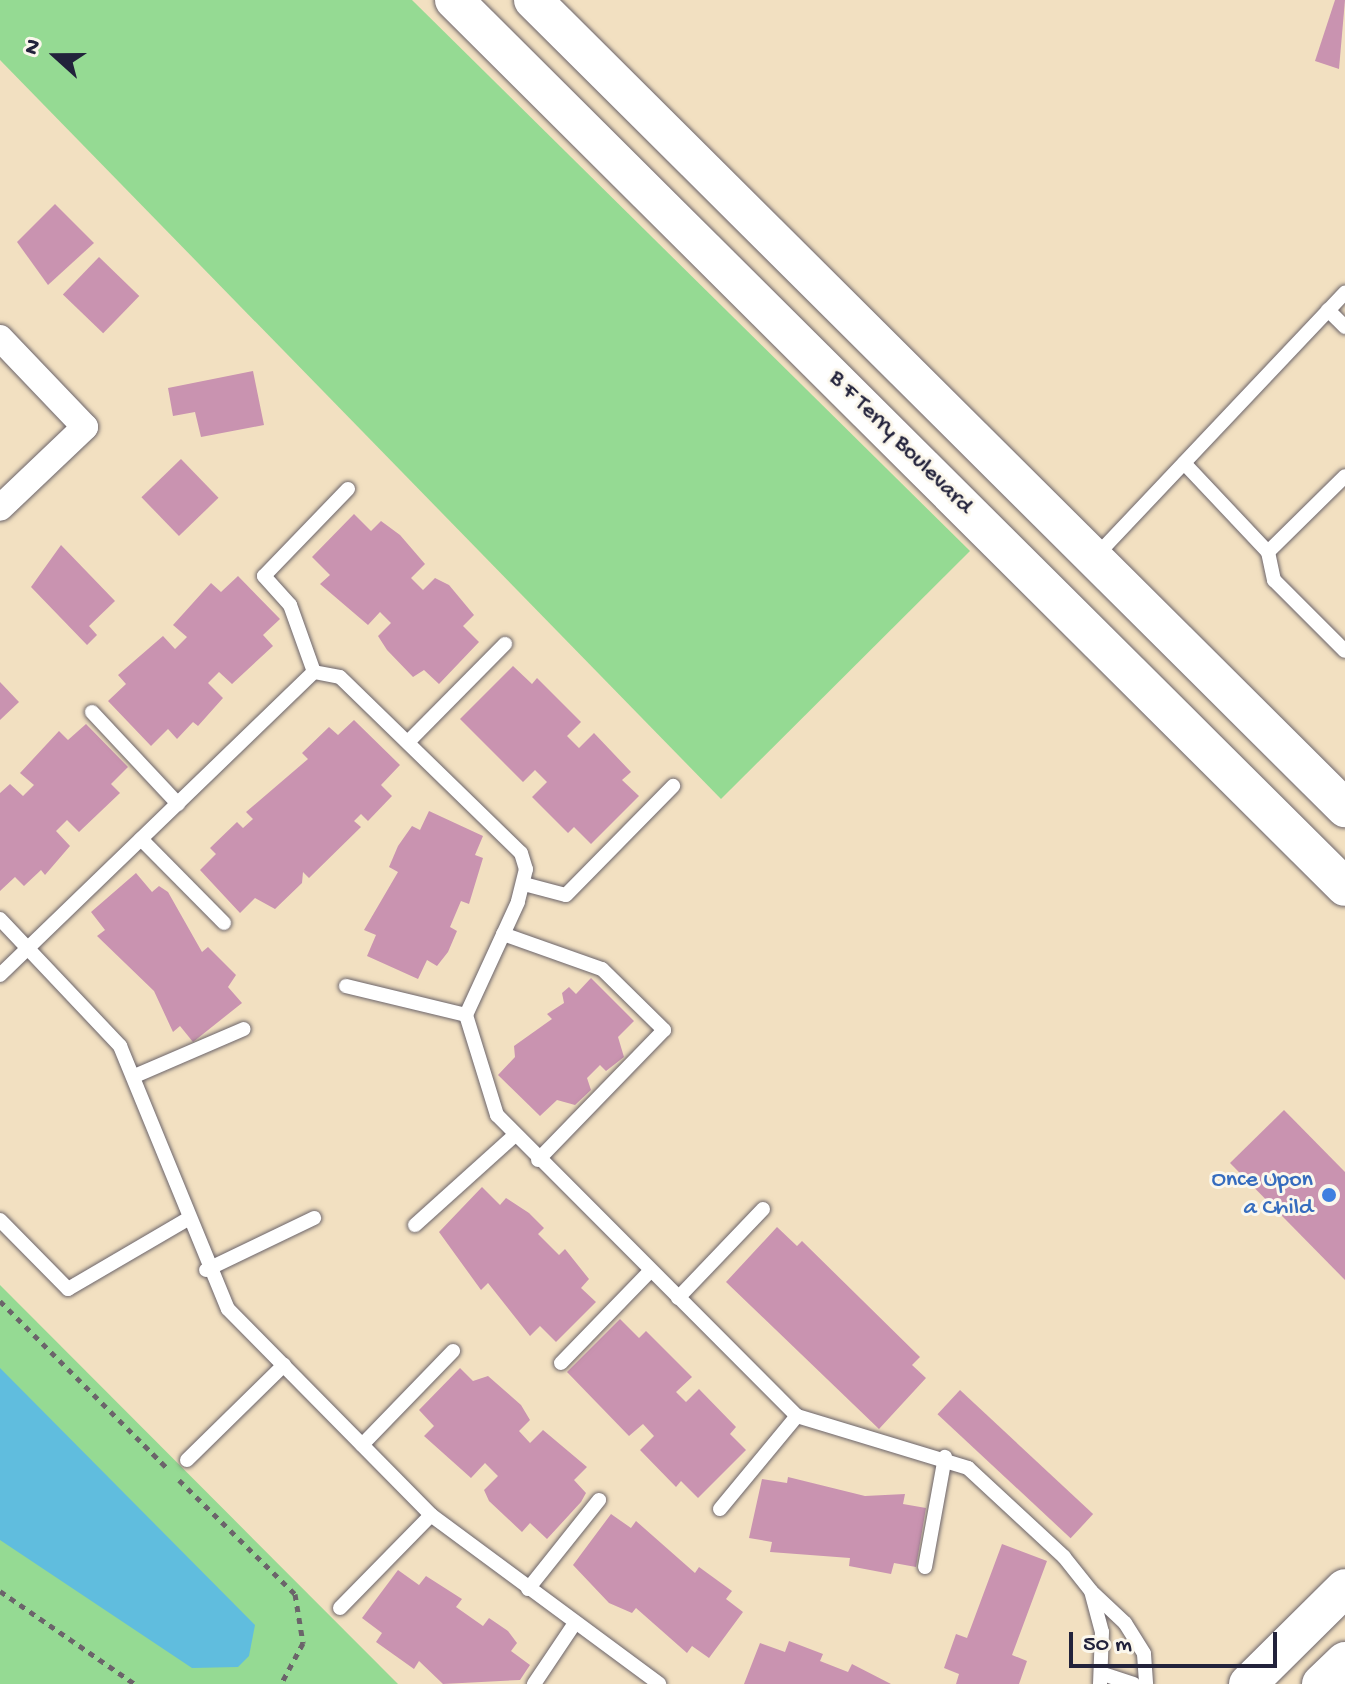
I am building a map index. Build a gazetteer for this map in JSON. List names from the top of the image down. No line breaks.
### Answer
{"streets":{"main road":["B F Terry Boulevard"]},"places":["Once Upon a Child"],"scale_bar":"50 m","north":"left"}
